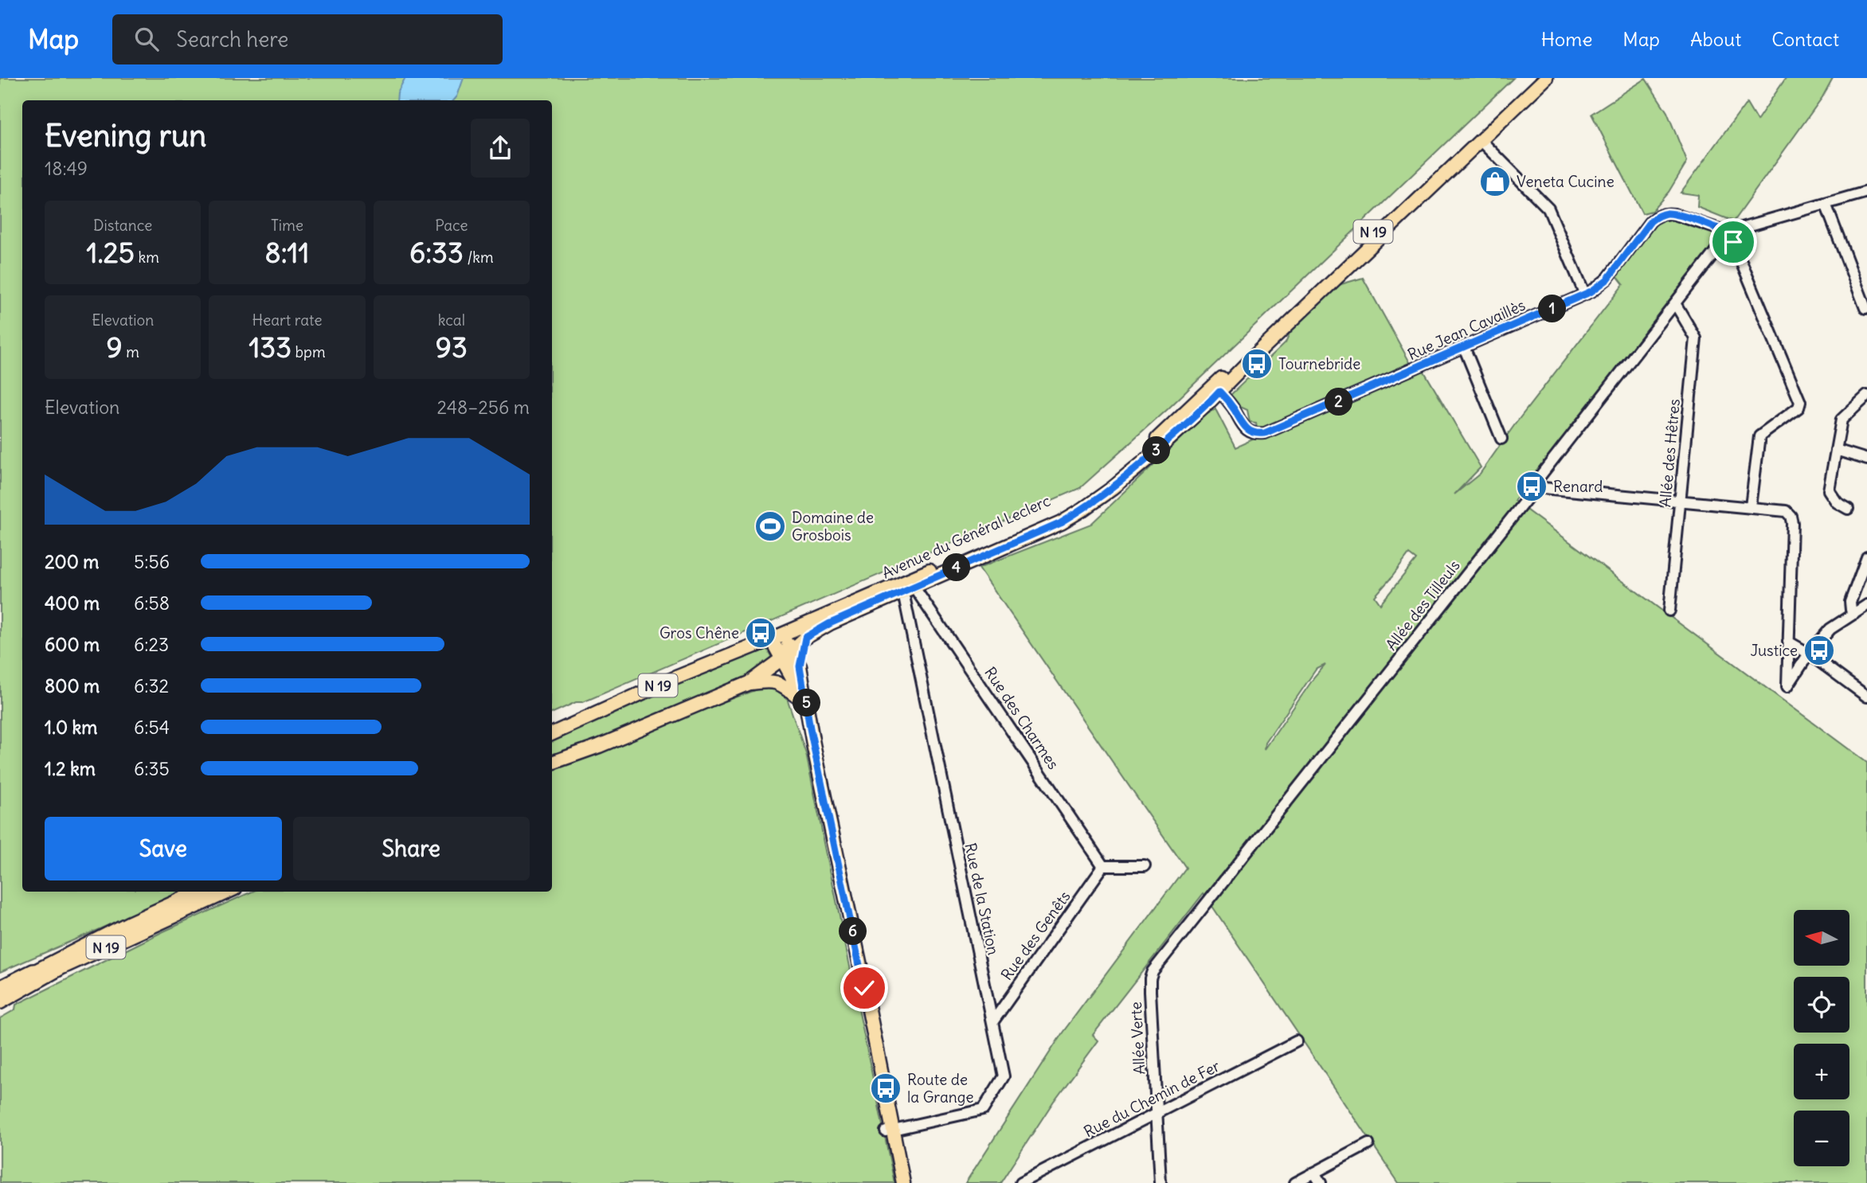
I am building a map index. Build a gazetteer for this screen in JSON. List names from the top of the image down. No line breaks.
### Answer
{"streets":{"highway":["N 19"],"main road":["Avenue du Général Leclerc"],"street":["Rue Jean Cavaillès","Allée des Hêtres","Allée des Tilleuls","Rue des Charmes","Rue de la Station","Rue des Genêts","Allée Verte","Rue du Chemin de Fer"]},"crossings":[["N 19","Rue Jean Cavaillès"],["N 19","Avenue du Général Leclerc"],["N 19","Rue des Charmes"],["N 19","Rue de la Station"],["Rue Jean Cavaillès","Avenue du Général Leclerc"],["Rue Jean Cavaillès","Allée des Tilleuls"],["Allée des Hêtres","Allée des Tilleuls"],["Allée des Tilleuls","Allée Verte"],["Rue des Charmes","Rue de la Station"],["Rue des Charmes","Rue des Genêts"],["Rue de la Station","Rue des Genêts"],["Allée Verte","Rue du Chemin de Fer"]],"places":{"shop":["Veneta Cucine"],"bus stop":["Tournebride","Renard","Gros Chêne","Justice","Route de la Grange"],"sports":["Domaine de Grosbois"]},"north":"left","page":{"header":"Map","search":"Search here","nav":["Home","Map","About","Contact"],"heading":["Evening run","18:49"],"stats":[["Distance","1.25 km"],["Time","8:11"],["Pace","6:33 /km"],["Elevation","9 m"],["Heart rate","133 bpm"],["kcal","93"]],"pins":["1","2","3","4","5","6"],"chart":["Elevation","248–256 m"],"list":[{"name":"200 m","note":"5:56"},{"name":"400 m","note":"6:58"},{"name":"600 m","note":"6:23"},{"name":"800 m","note":"6:32"},{"name":"1.0 km","note":"6:54"},{"name":"1.2 km","note":"6:35"}],"buttons":["Save","Share"],"map_buttons":["+","−"]}}
